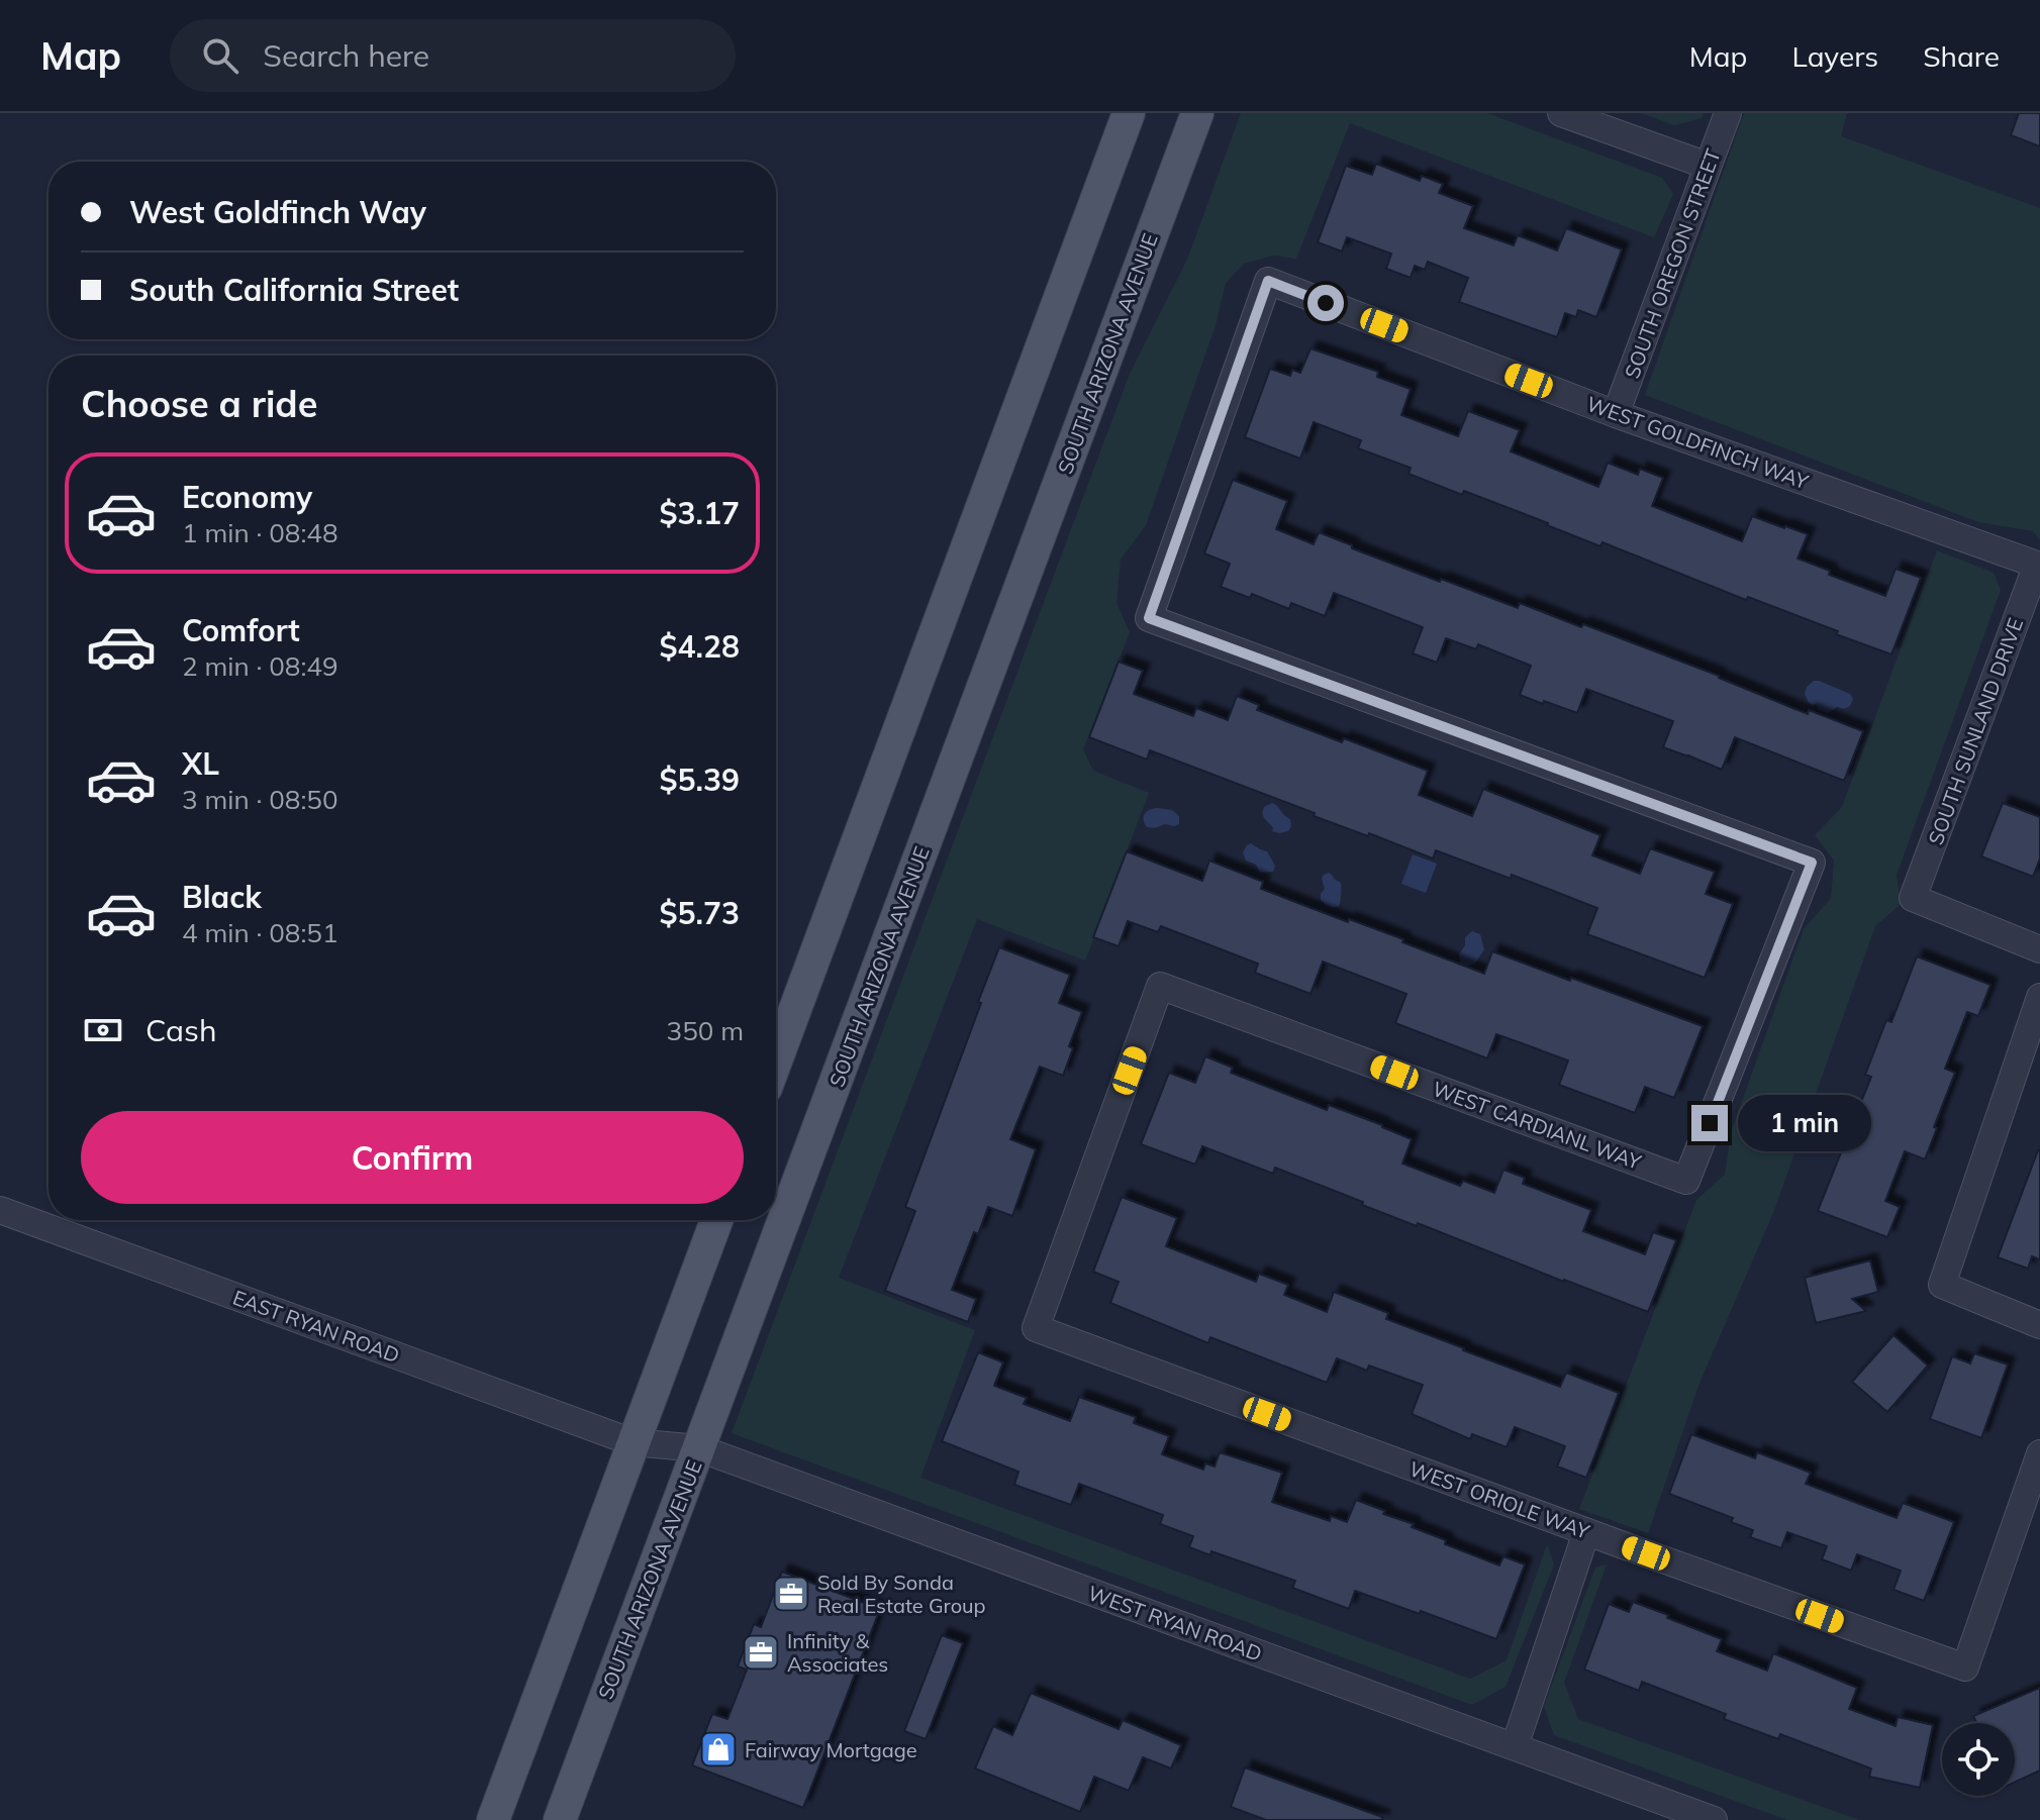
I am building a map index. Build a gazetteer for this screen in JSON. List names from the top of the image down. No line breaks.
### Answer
{"streets":{"main road":["SOUTH ARIZONA AVENUE"],"street":["SOUTH OREGON STREET","WEST GOLDFINCH WAY","SOUTH SUNLAND DRIVE","WEST CARDIANL WAY","EAST RYAN ROAD","WEST ORIOLE WAY","WEST RYAN ROAD"]},"crossings":[["SOUTH OREGON STREET","WEST GOLDFINCH WAY"],["SOUTH ARIZONA AVENUE","WEST RYAN ROAD"],["WEST GOLDFINCH WAY","SOUTH SUNLAND DRIVE"],["WEST GOLDFINCH WAY","WEST CARDIANL WAY"],["WEST CARDIANL WAY","WEST ORIOLE WAY"],["EAST RYAN ROAD","WEST RYAN ROAD"]],"places":{"office":["Sold By Sonda Real Estate Group","Infinity & Associates"],"shop":["Fairway Mortgage"]},"page":{"header":"Map","search":"Search here","nav":["Map","Layers","Share"],"banner":["West Goldfinch Way","South California Street"],"heading":"Choose a ride","list":[{"name":"Economy","note":"1 min · 08:48","value":"$3.17"},{"name":"Comfort","note":"2 min · 08:49","value":"$4.28"},{"name":"XL","note":"3 min · 08:50","value":"$5.39"},{"name":"Black","note":"4 min · 08:51","value":"$5.73"}],"pay":["Cash","350 m"],"bubble":"1 min","buttons":"Confirm"}}
